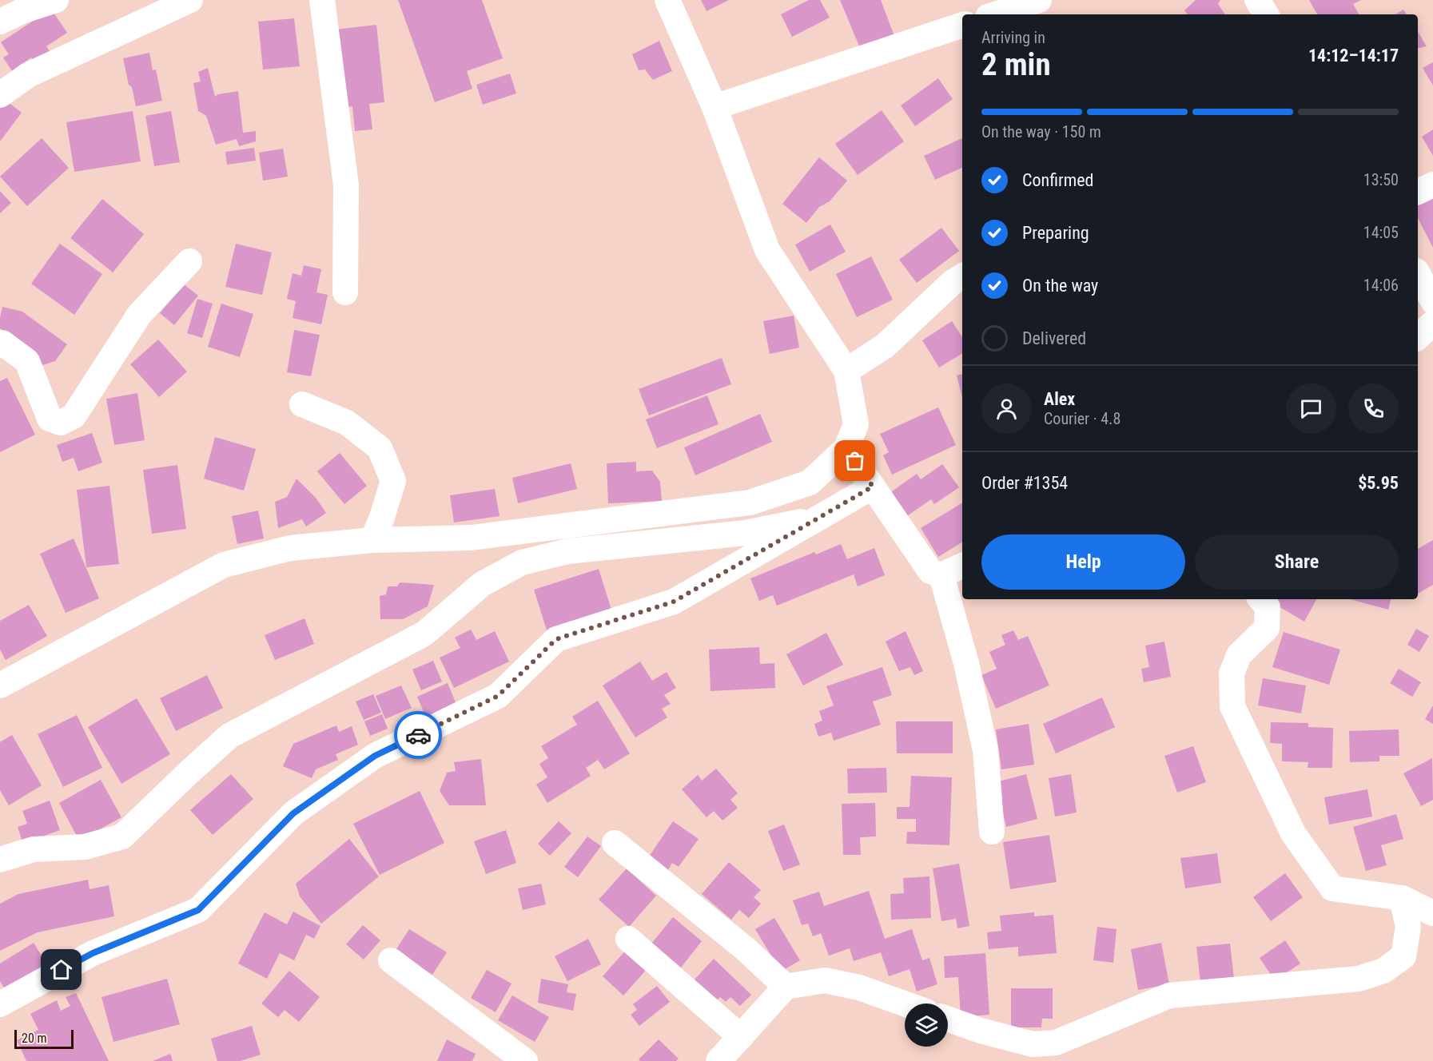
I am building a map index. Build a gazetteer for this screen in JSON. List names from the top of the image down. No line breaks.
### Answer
{"scale_bar":"20 m","page":{"heading":["2 min","Arriving in","14:12–14:17"],"panel":["Alex","Courier · 4.8","Order #1354","$5.95"],"bar":"On the way · 150 m","list":[["Confirmed","13:50"],["Preparing","14:05"],["On the way","14:06"],"Delivered"],"buttons":["Help","Share"],"scale":"20 m"}}
